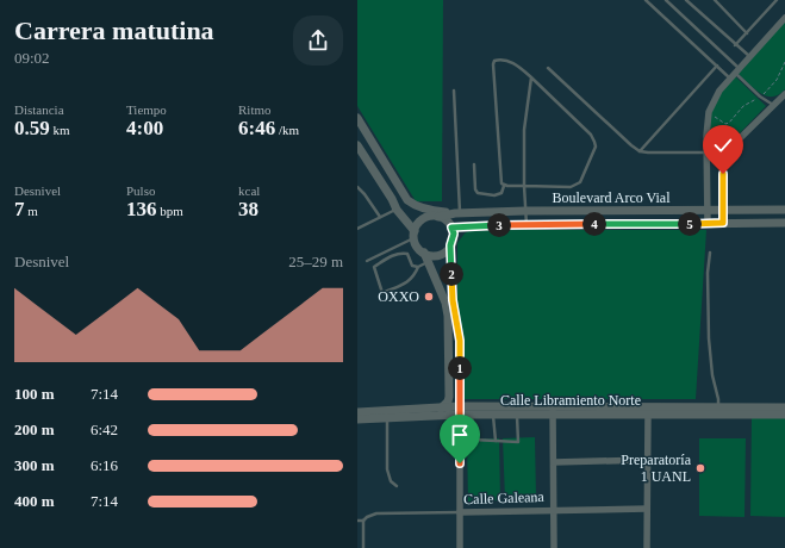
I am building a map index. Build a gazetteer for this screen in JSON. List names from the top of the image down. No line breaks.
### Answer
{"streets":{"street":["Boulevard Arco Vial","Calle Libramiento Norte","Calle Galeana"]},"places":["OXXO","Preparatoría 1 UANL"],"page":{"heading":["Carrera matutina","09:02"],"stats":[["Distancia","0.59 km"],["Tiempo","4:00"],["Ritmo","6:46 /km"],["Desnivel","7 m"],["Pulso","136 bpm"],["kcal","38"]],"pins":["4","5","3","2","1"],"chart":["Desnivel","25–29 m"],"list":[{"name":"100 m","note":"7:14"},{"name":"200 m","note":"6:42"},{"name":"300 m","note":"6:16"},{"name":"400 m","note":"7:14"}]}}
